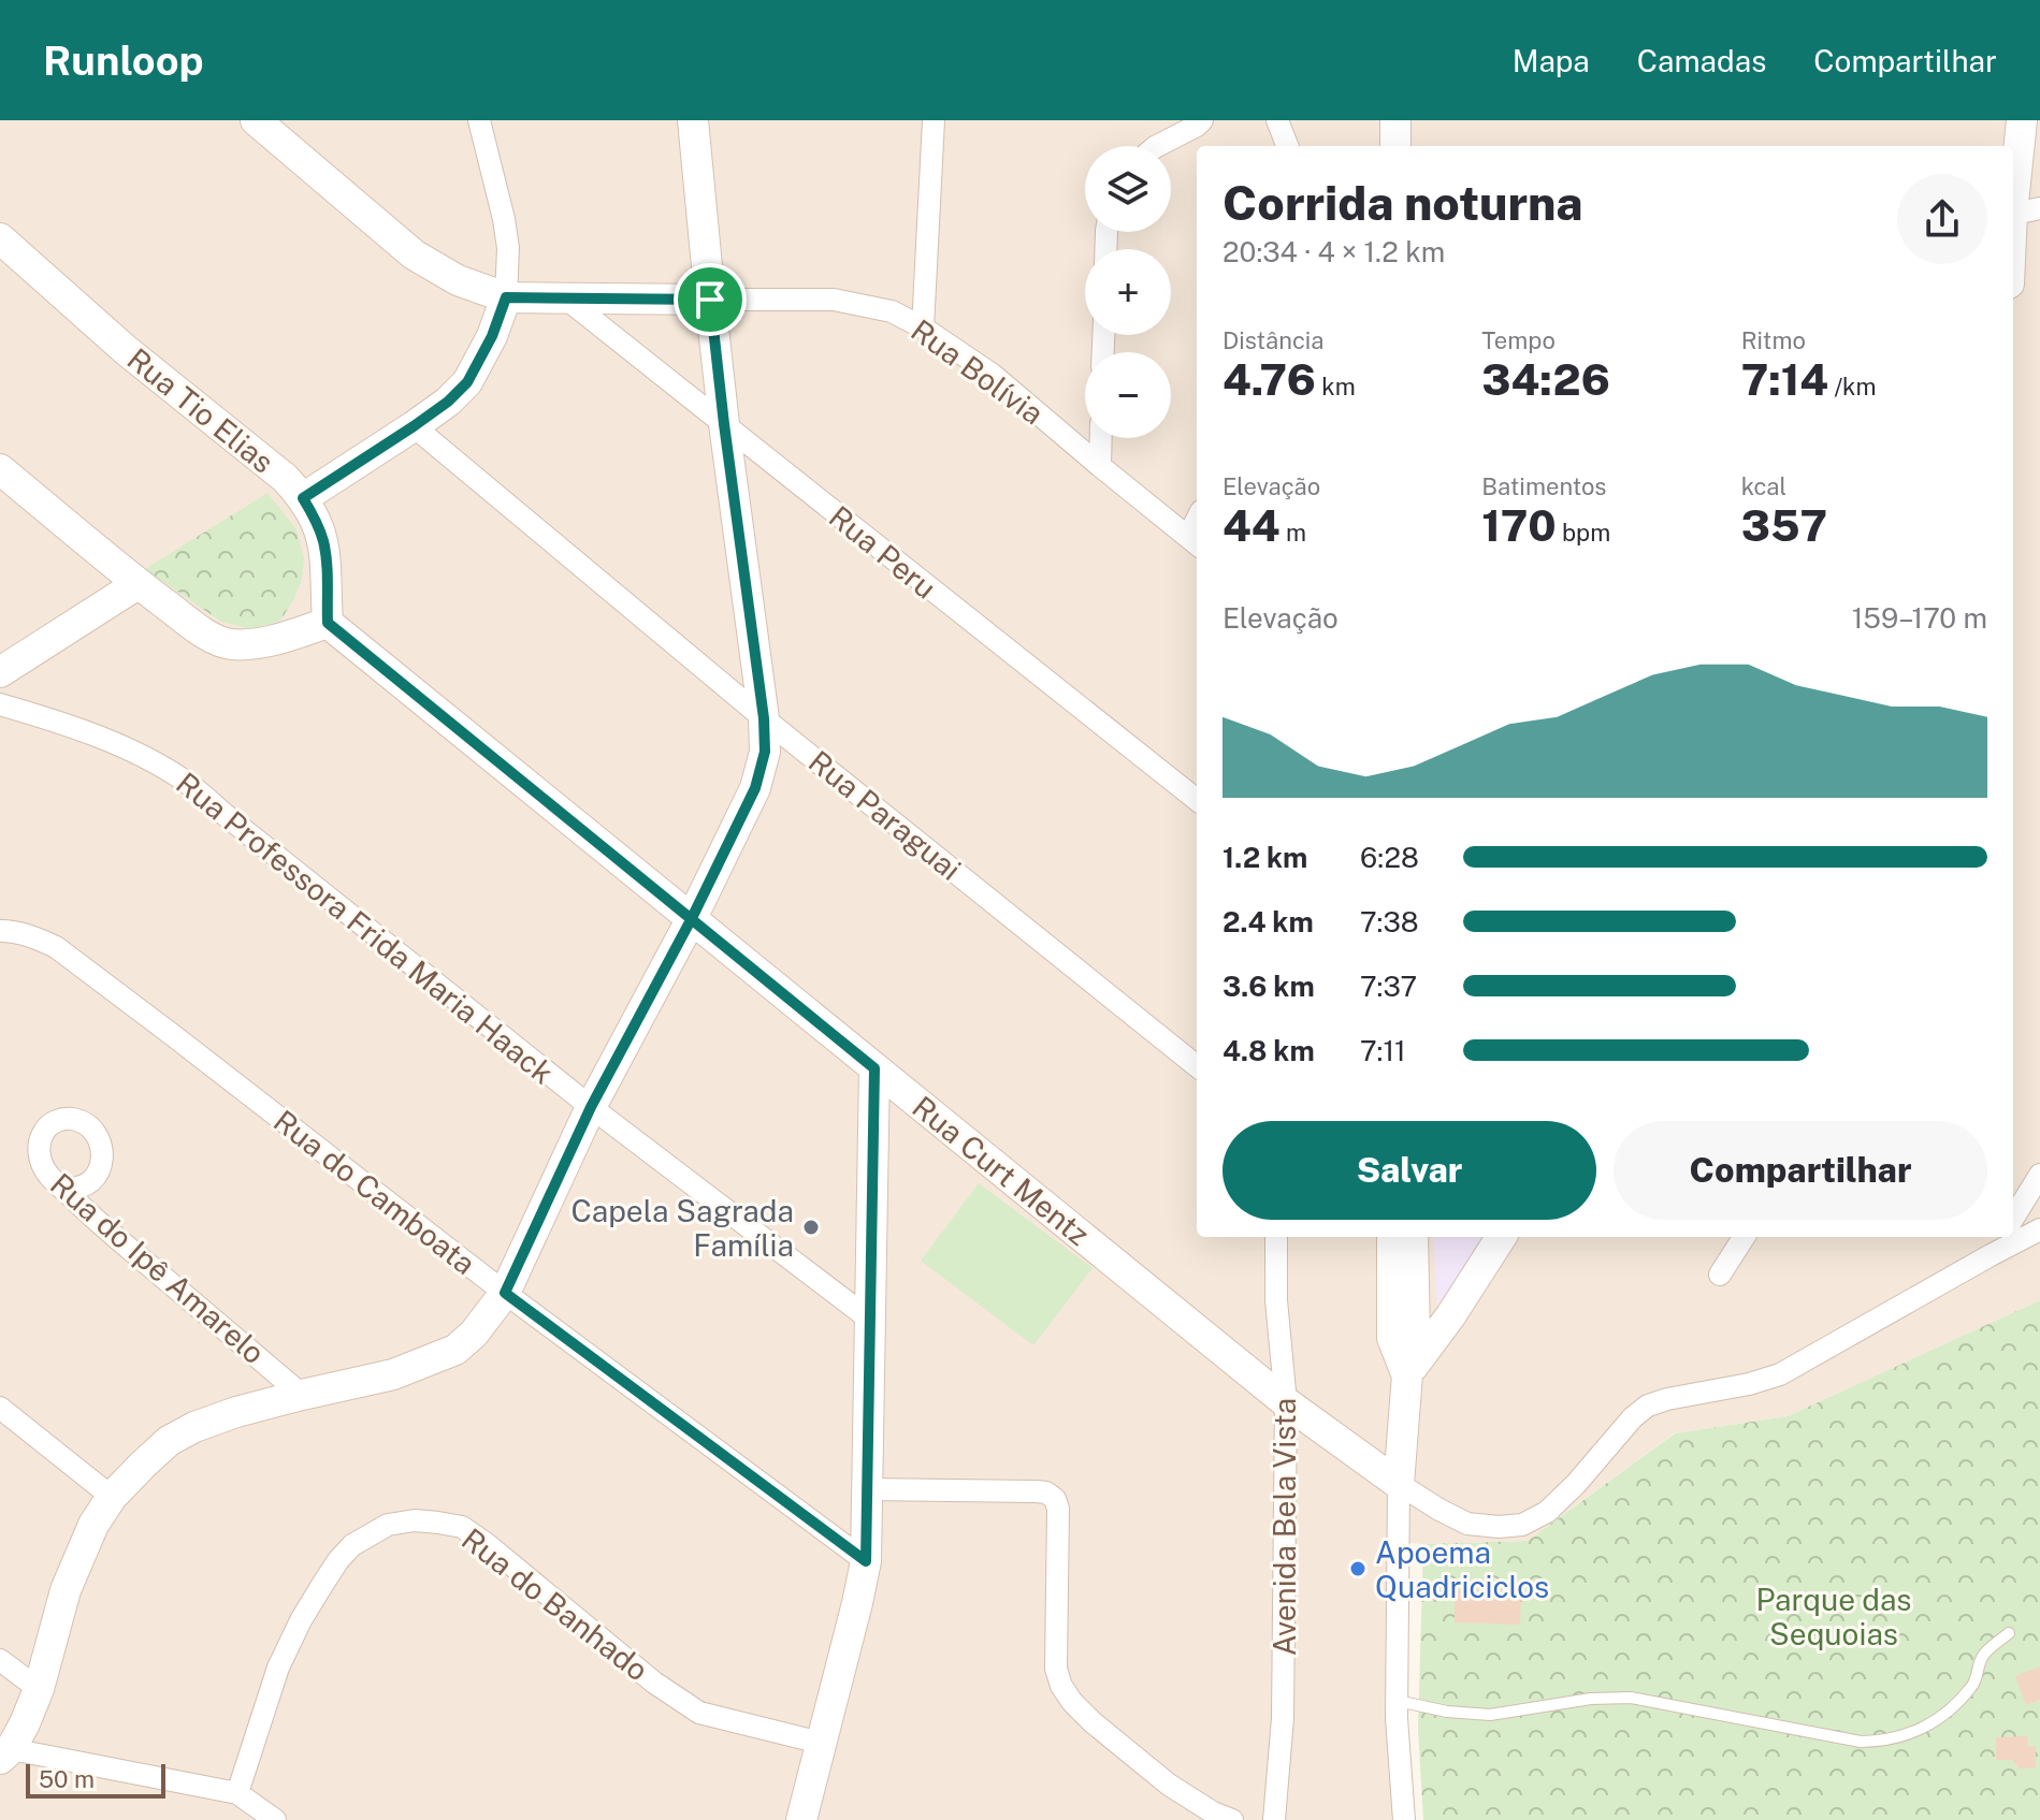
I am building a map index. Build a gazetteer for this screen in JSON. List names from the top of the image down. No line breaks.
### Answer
{"streets":{"main road":["Rua Bolívia","Rua Tio Elias","Rua Curt Mentz"],"street":["Rua Peru","Rua Paraguai","Rua Professora Frida Maria Haack","Rua do Camboata","Rua do Ipê Amarelo","Avenida Bela Vista","Rua do Banhado"]},"crossings":[["Rua Bolívia","Rua Peru"],["Rua Tio Elias","Rua Curt Mentz"],["Rua Curt Mentz","Avenida Bela Vista"]],"parks":["Parque das Sequoias"],"places":["Capela Sagrada Família","Apoema Quadriciclos"],"scale_bar":"50 m","page":{"header":"Runloop","nav":["Mapa","Camadas","Compartilhar"],"map_buttons":["+","−"],"heading":["Corrida noturna","20:34 · 4 × 1.2 km"],"stats":[["Distância","4.76 km"],["Tempo","34:26"],["Ritmo","7:14 /km"],["Elevação","44 m"],["Batimentos","170 bpm"],["kcal","357"]],"chart":["Elevação","159–170 m"],"list":[{"name":"1.2 km","note":"6:28"},{"name":"2.4 km","note":"7:38"},{"name":"3.6 km","note":"7:37"},{"name":"4.8 km","note":"7:11"}],"buttons":["Salvar","Compartilhar"],"scale":"50 m"}}
